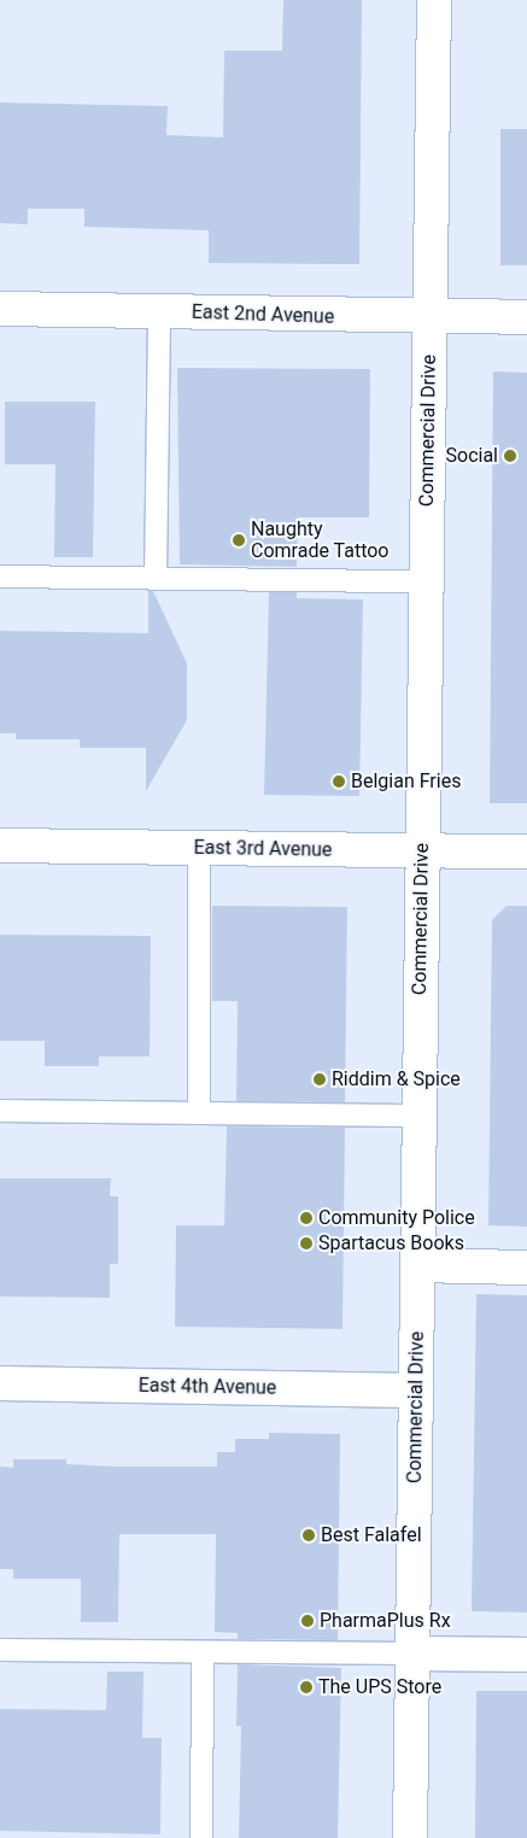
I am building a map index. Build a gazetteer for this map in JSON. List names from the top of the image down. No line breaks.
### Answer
{"streets":{"street":["East 2nd Avenue","Commercial Drive","East 3rd Avenue","East 4th Avenue"]},"crossings":[["East 2nd Avenue","Commercial Drive"],["Commercial Drive","East 3rd Avenue"],["Commercial Drive","East 4th Avenue"]],"places":["Social","Naughty Comrade Tattoo","Belgian Fries","Riddim & Spice","Community Police","Spartacus Books","Best Falafel","PharmaPlus Rx","The UPS Store"]}
